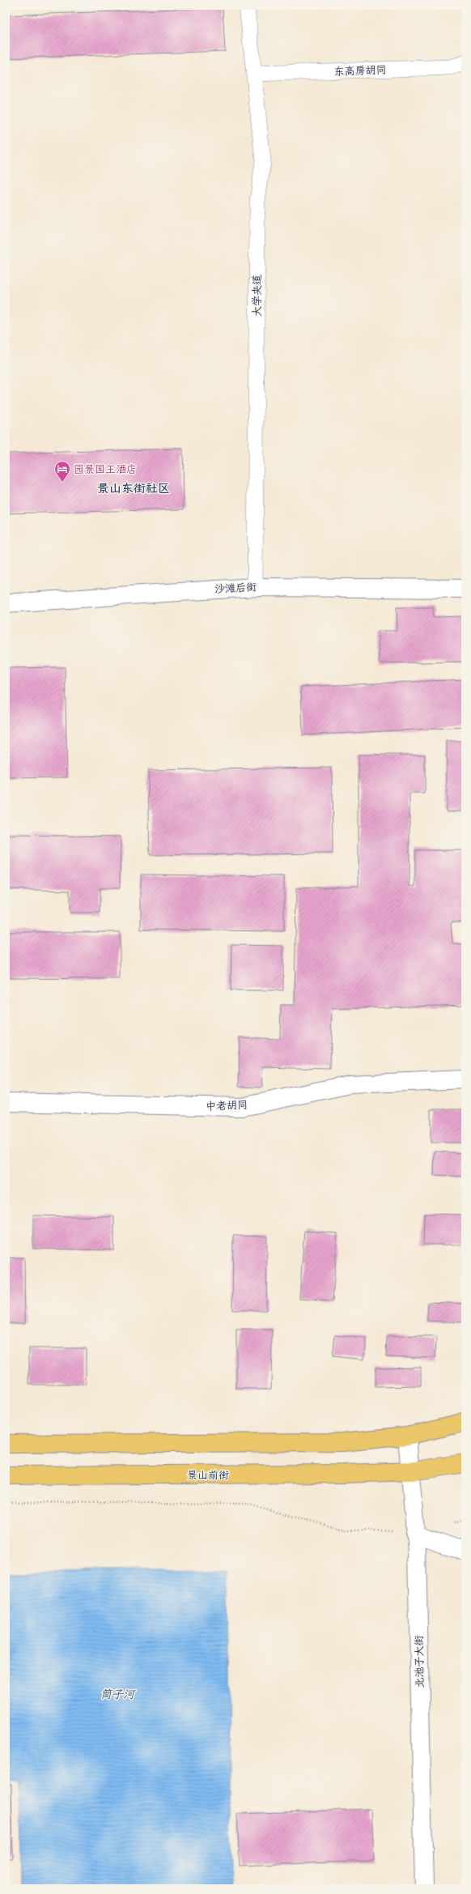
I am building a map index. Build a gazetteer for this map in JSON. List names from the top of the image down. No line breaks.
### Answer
{"streets":{"main road":["景山前街"],"street":["沙滩后街","中老胡同","北池子大街"],"lane":["东高房胡同","大学夹道"]},"crossings":[["东高房胡同","大学夹道"],["大学夹道","沙滩后街"],["景山前街","北池子大街"]],"districts":["景山东街社区"],"water":["筒子河"],"places":{"hotel":["园景国王酒店"]}}
